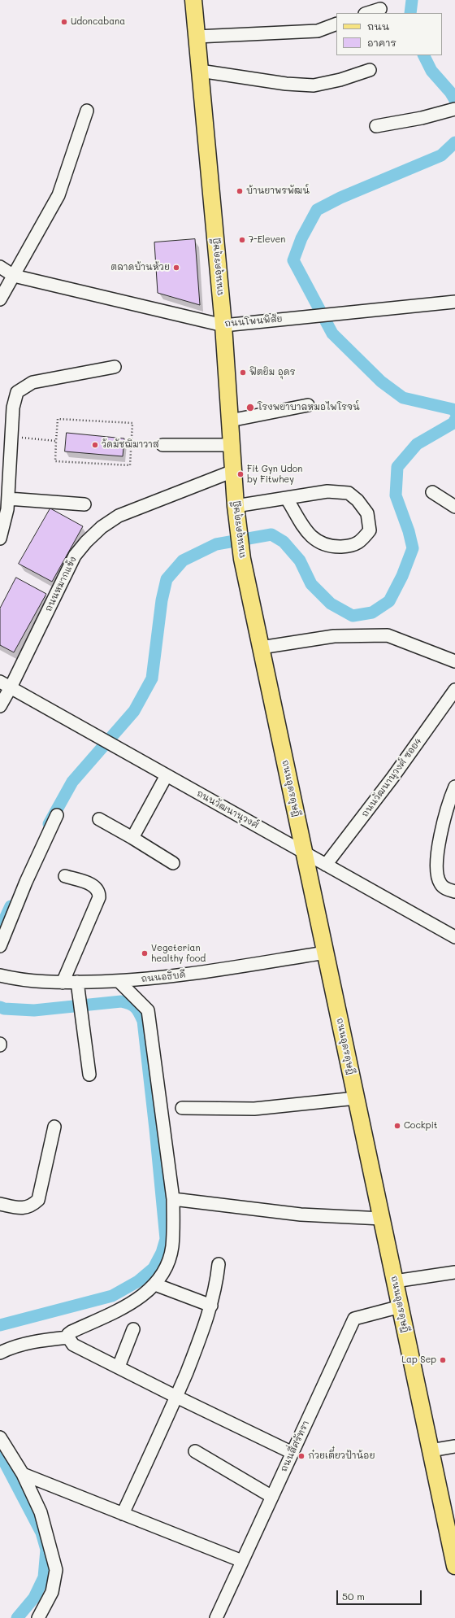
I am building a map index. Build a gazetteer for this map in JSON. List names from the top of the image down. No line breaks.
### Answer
{"streets":{"main road":["ถนนอุดรดุษฎี"],"street":["ถนนโพนพิสัย","ถนนหมากแข้ง","ถนนวัฒนานุวงศ์ ซอย4","ถนนวัฒนานุวงศ์","ถนนอธิบดี","ถนนสี่ศรัทรา"]},"crossings":[["ถนนอุดรดุษฎี","ถนนโพนพิสัย"],["ถนนอุดรดุษฎี","ถนนหมากแข้ง"],["ถนนอุดรดุษฎี","ถนนวัฒนานุวงศ์"],["ถนนอุดรดุษฎี","ถนนอธิบดี"],["ถนนอุดรดุษฎี","ถนนสี่ศรัทรา"],["ถนนหมากแข้ง","ถนนวัฒนานุวงศ์"],["ถนนวัฒนานุวงศ์ ซอย4","ถนนวัฒนานุวงศ์"]],"places":["Udoncabana","บ้านยาพรพัฒน์","7-Eleven","ตลาดบ้านห้วย","ฟิตยิม อุดร","โรงพยาบาลหมอไพโรจน์","วัดมัชฌิมาวาส","Fit Gyn Udon by Fitwhey","Vegeterian healthy food","Cockpit","Lap Sep","ก๋วยเตี๋ยวป้าน้อย"],"legend":["ถนน","อาคาร"],"scale_bar":"50 m"}
